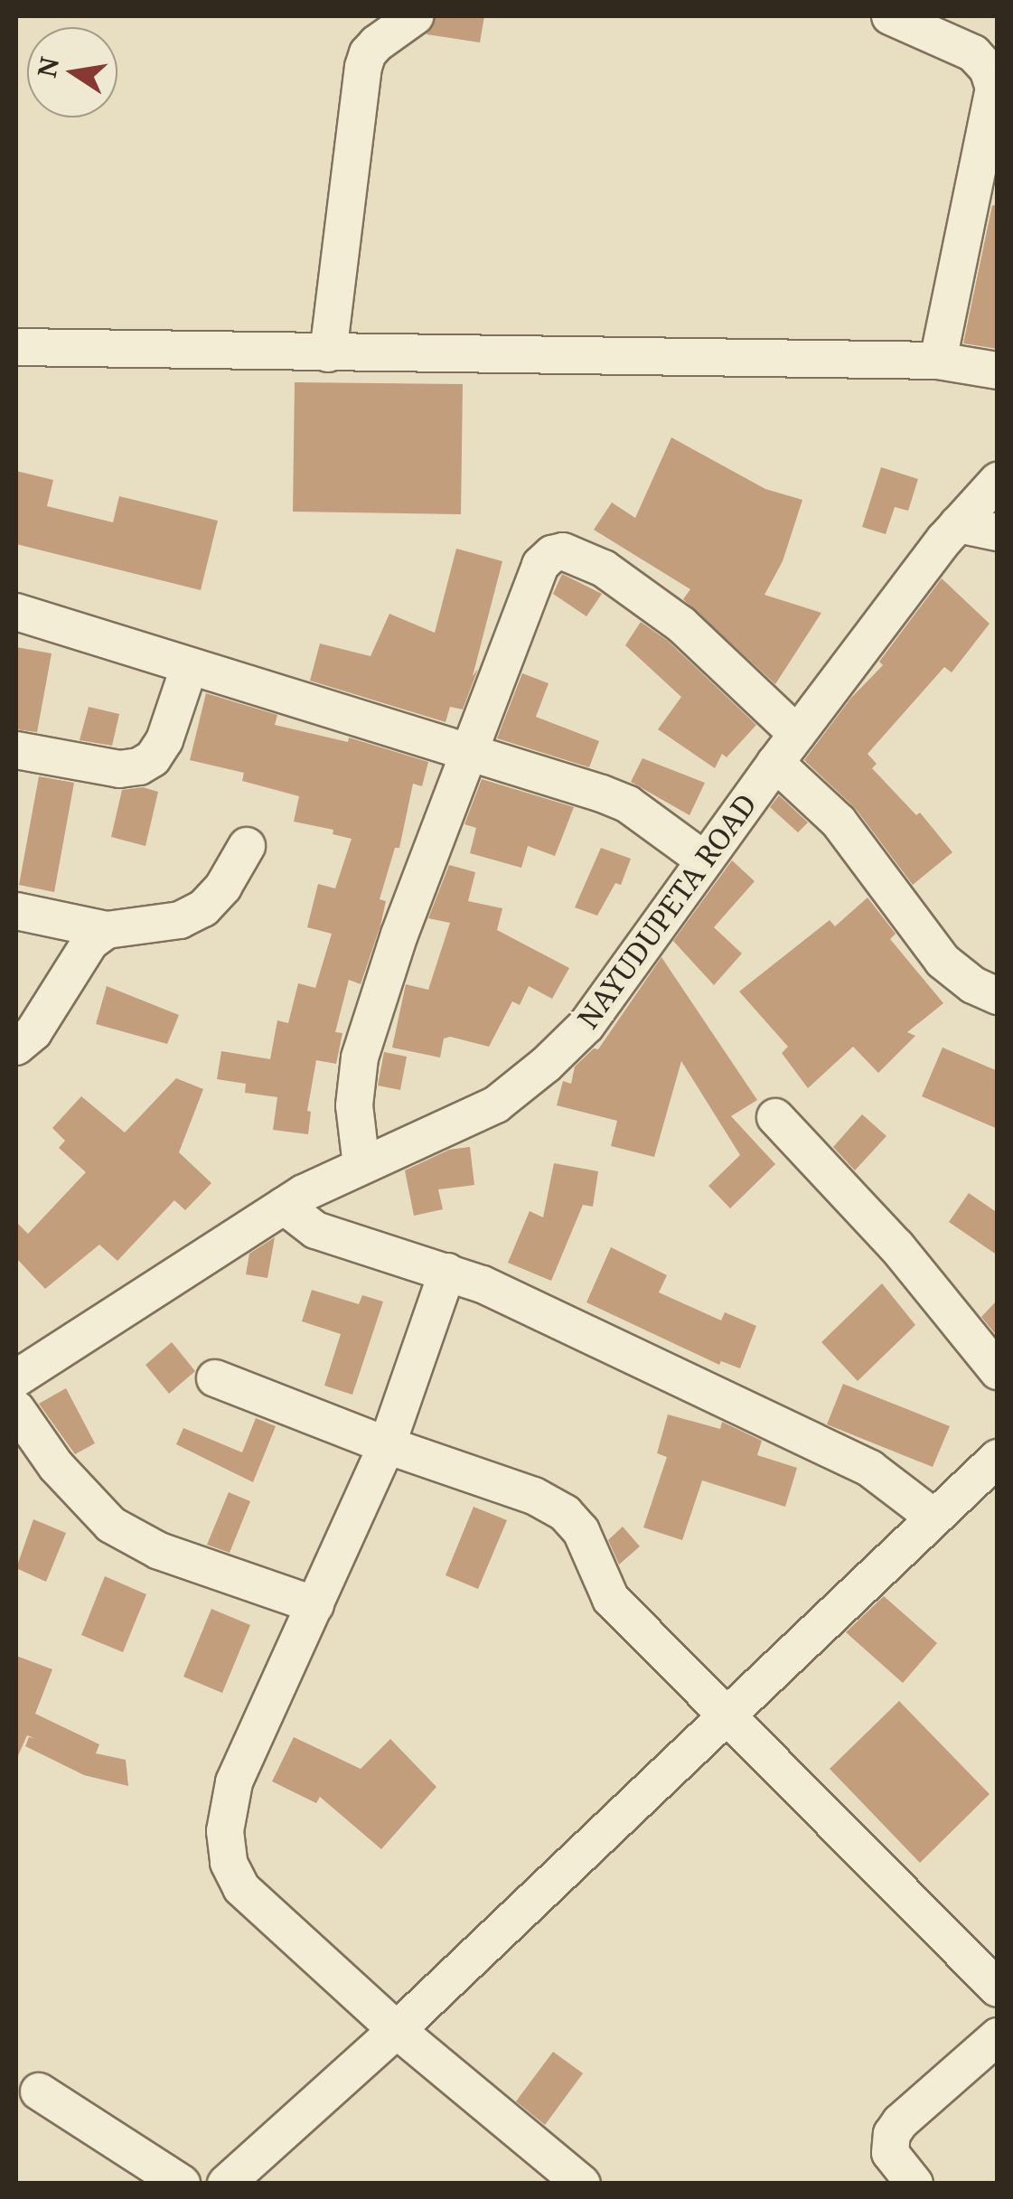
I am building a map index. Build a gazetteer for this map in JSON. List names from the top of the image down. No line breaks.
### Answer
{"streets":{"street":["NAYUDUPETA ROAD"]},"north":"left"}
